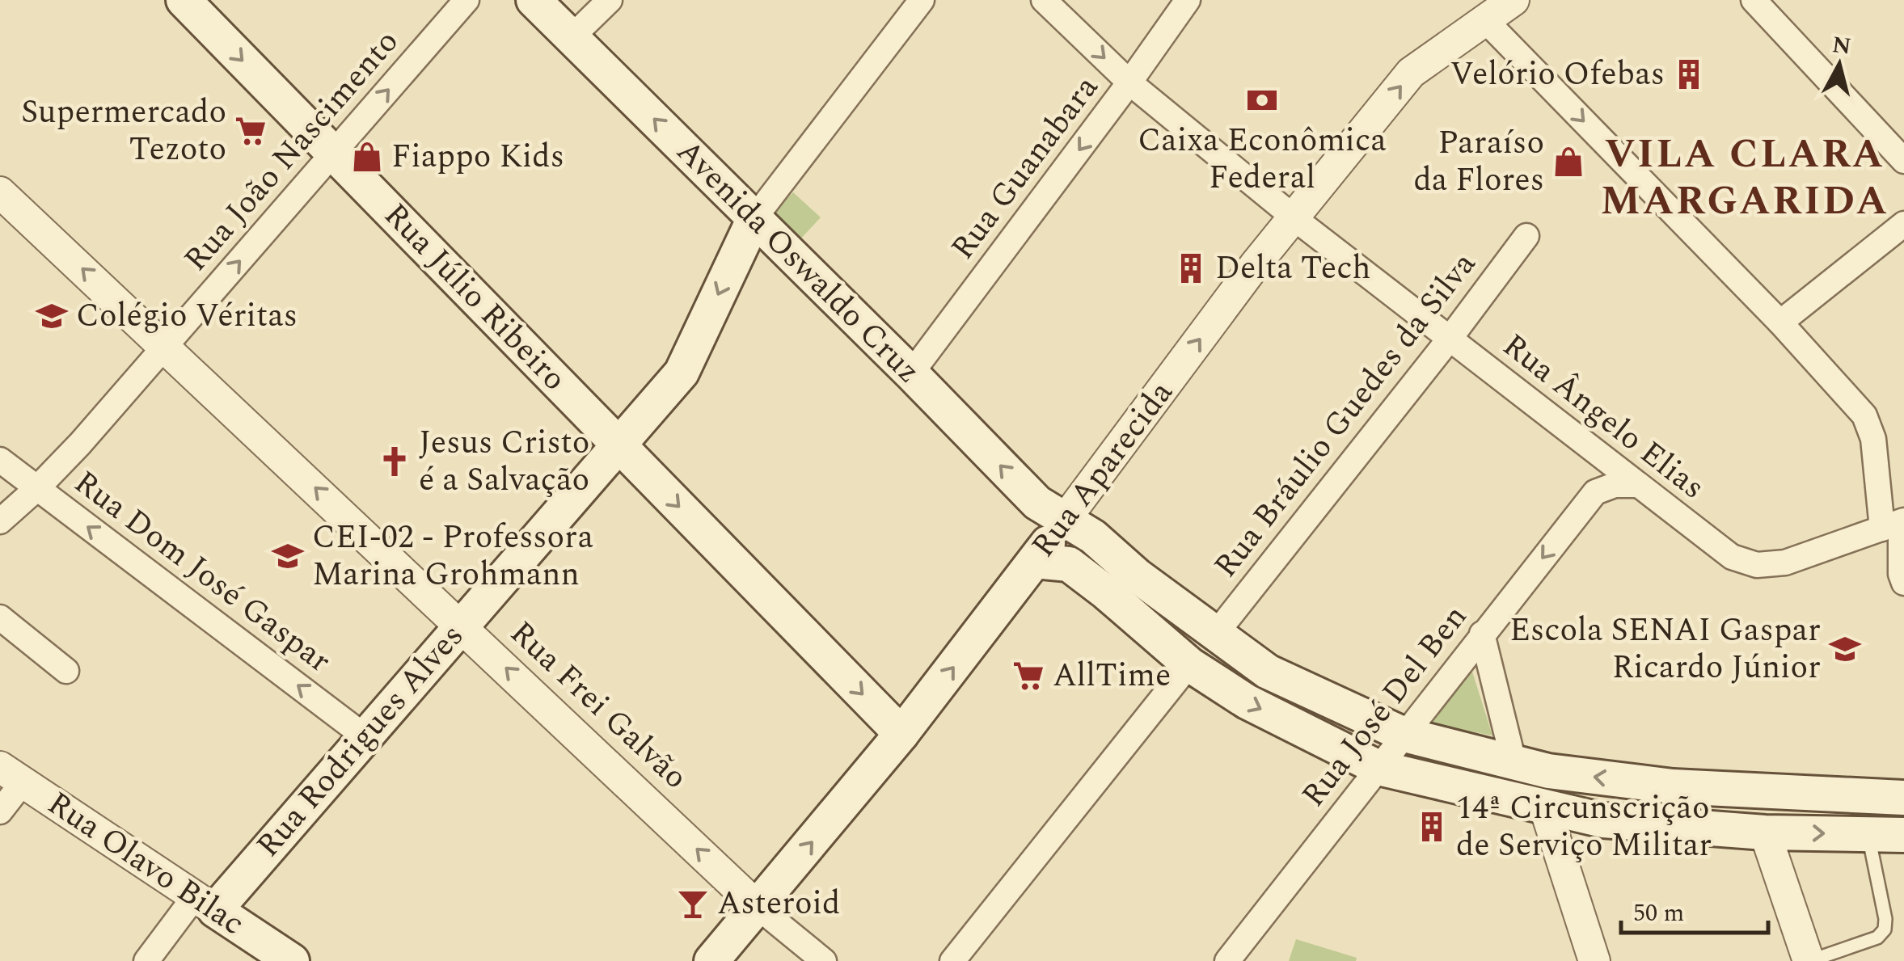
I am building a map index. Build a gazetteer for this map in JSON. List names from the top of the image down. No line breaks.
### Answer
{"streets":{"main road":["Avenida Oswaldo Cruz","Rua Júlio Ribeiro","Rua Aparecida","Rua Rodrigues Alves","Rua Olavo Bilac"],"street":["Rua João Nascimento","Rua Guanabara","Rua Bráulio Guedes da Silva","Rua Ângelo Elias","Rua Dom José Gaspar","Rua Frei Galvão","Rua José Del Ben"]},"crossings":[["Rua João Nascimento","Rua Júlio Ribeiro"],["Rua João Nascimento","Rua Dom José Gaspar"],["Rua João Nascimento","Rua Frei Galvão"],["Rua Guanabara","Avenida Oswaldo Cruz"],["Rua Guanabara","Rua Ângelo Elias"],["Avenida Oswaldo Cruz","Rua Bráulio Guedes da Silva"],["Avenida Oswaldo Cruz","Rua Aparecida"],["Avenida Oswaldo Cruz","Rua José Del Ben"],["Avenida Oswaldo Cruz","Rua Rodrigues Alves"],["Rua Júlio Ribeiro","Rua Aparecida"],["Rua Júlio Ribeiro","Rua Rodrigues Alves"],["Rua Bráulio Guedes da Silva","Rua Ângelo Elias"],["Rua Ângelo Elias","Rua Aparecida"],["Rua Aparecida","Rua Frei Galvão"],["Rua Dom José Gaspar","Rua Rodrigues Alves"],["Rua Frei Galvão","Rua Rodrigues Alves"],["Rua Rodrigues Alves","Rua Olavo Bilac"]],"one_way":["Rua João Nascimento","Rua Júlio Ribeiro","Rua Dom José Gaspar","Rua Frei Galvão"],"districts":["VILA CLARA MARGARIDA"],"places":{"building":["Velório Ofebas","Delta Tech","14ª Circunscrição de Serviço Militar"],"bank":["Caixa Econômica Federal"],"supermarket":["Supermercado Tezoto","AllTime"],"shop":["Fiappo Kids","Paraíso da Flores"],"school or university":["Colégio Véritas","CEI-02 - Professora Marina Grohmann","Escola SENAI Gaspar Ricardo Júnior"],"church":["Jesus Cristo é a Salvação"],"bar":["Asteroid"]},"scale_bar":"50 m","north":"top"}
